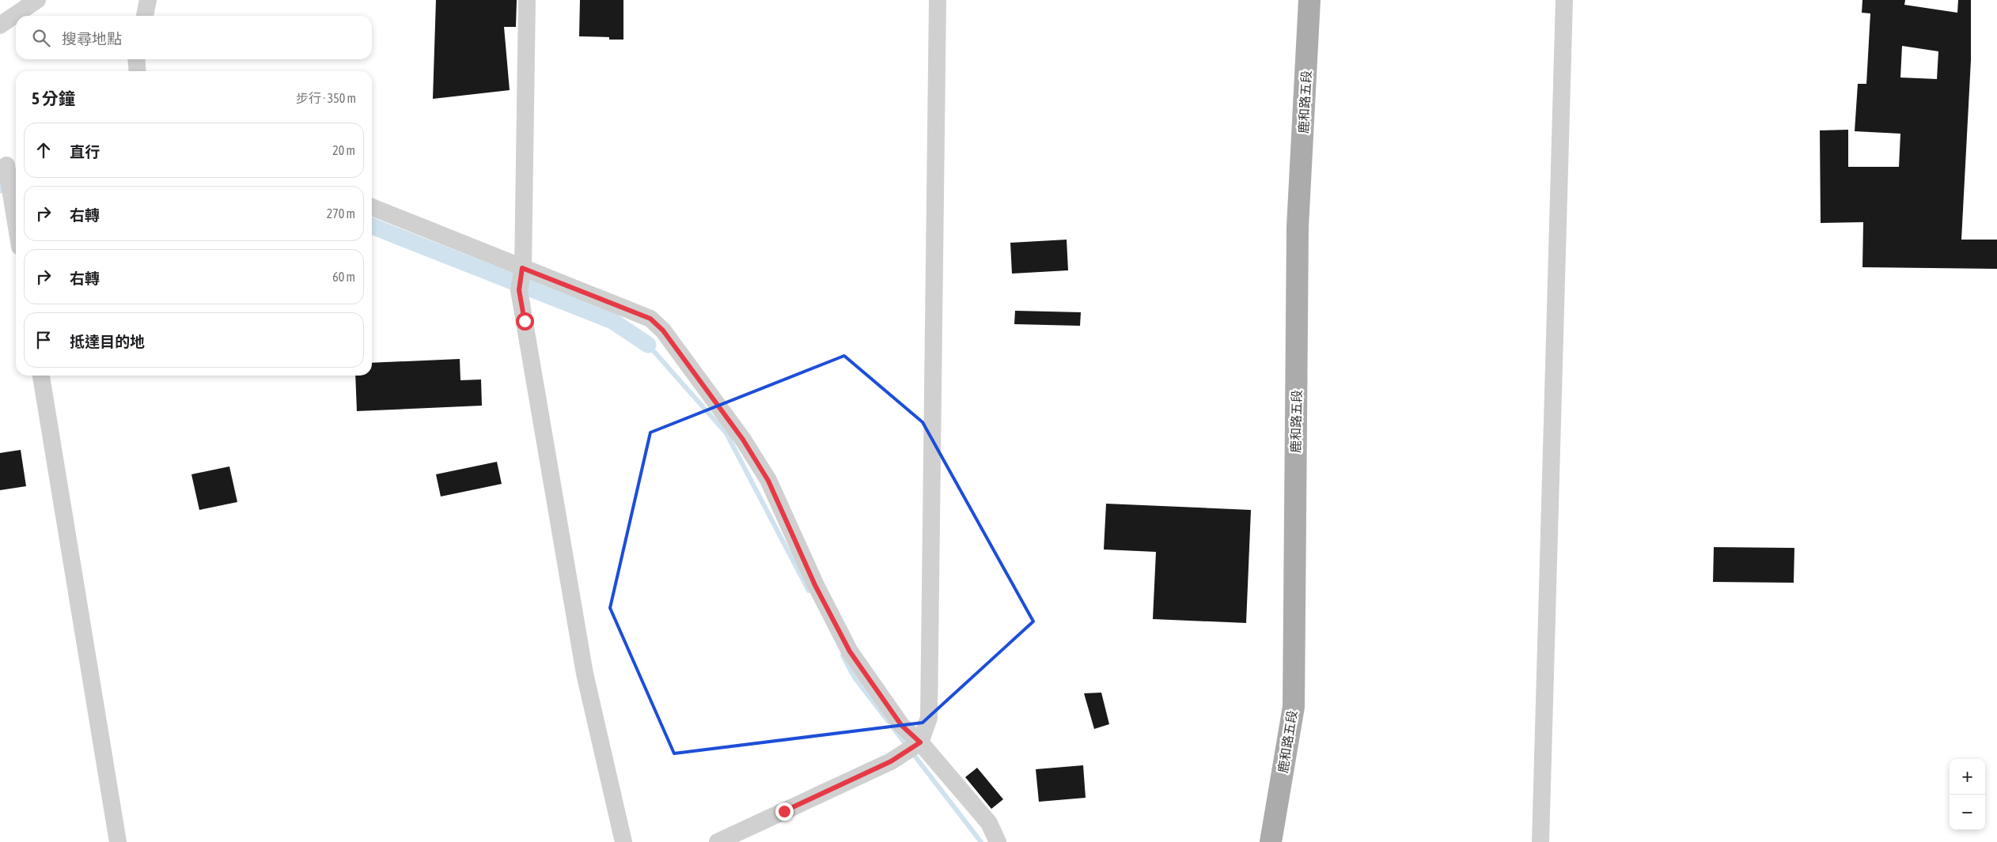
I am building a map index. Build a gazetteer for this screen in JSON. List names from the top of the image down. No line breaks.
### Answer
{"streets":{"main road":["鹿和路五段"]},"page":{"search":"搜尋地點","heading":["5 分鐘","步行 · 350 m"],"list":[["直行","20 m"],["右轉","270 m"],["右轉","60 m"],"抵達目的地"],"map_buttons":["+","−"]}}
